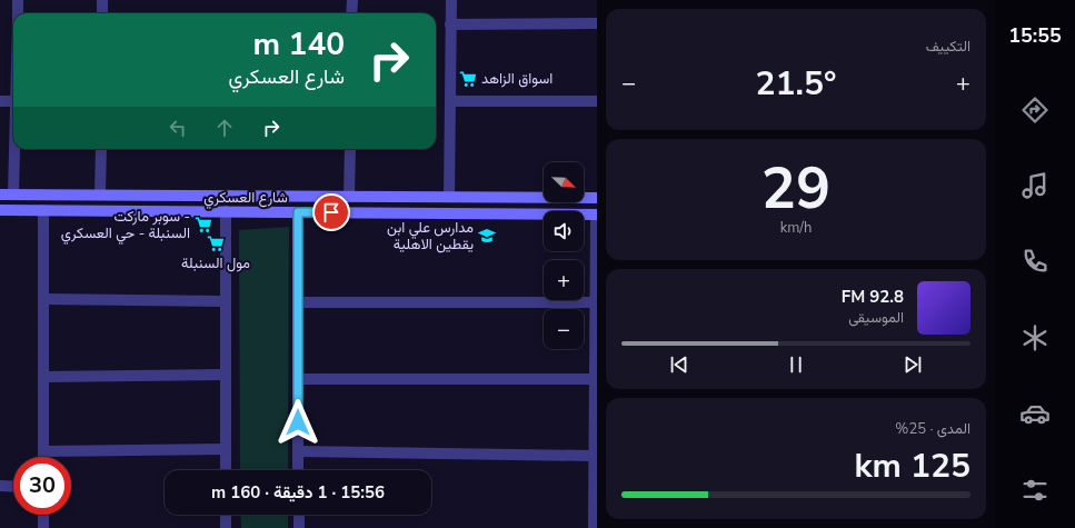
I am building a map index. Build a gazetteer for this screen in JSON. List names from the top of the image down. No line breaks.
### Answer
{"streets":{"main road":["شارع العسكري"]},"places":{"supermarket":["اسواق الزاهد","سوبر ماركت - السنبلة - حي العسكري","مول السنبلة"],"school or university":["مدارس علي ابن يقطين الاهلية"]},"north":"bottom right","page":{"tabs":"15:55","tile":["التكييف",["29","km/h"],["المدى · 25%","125 km"]],"turn":["140 m","شارع العسكري"],"heat":["−","21.5°","+"],"map_buttons":["+","−"],"song":["92.8 FM","الموسيقى"],"limit":"30","trip":"15:56 · 1 دقيقة · 160 m"}}
